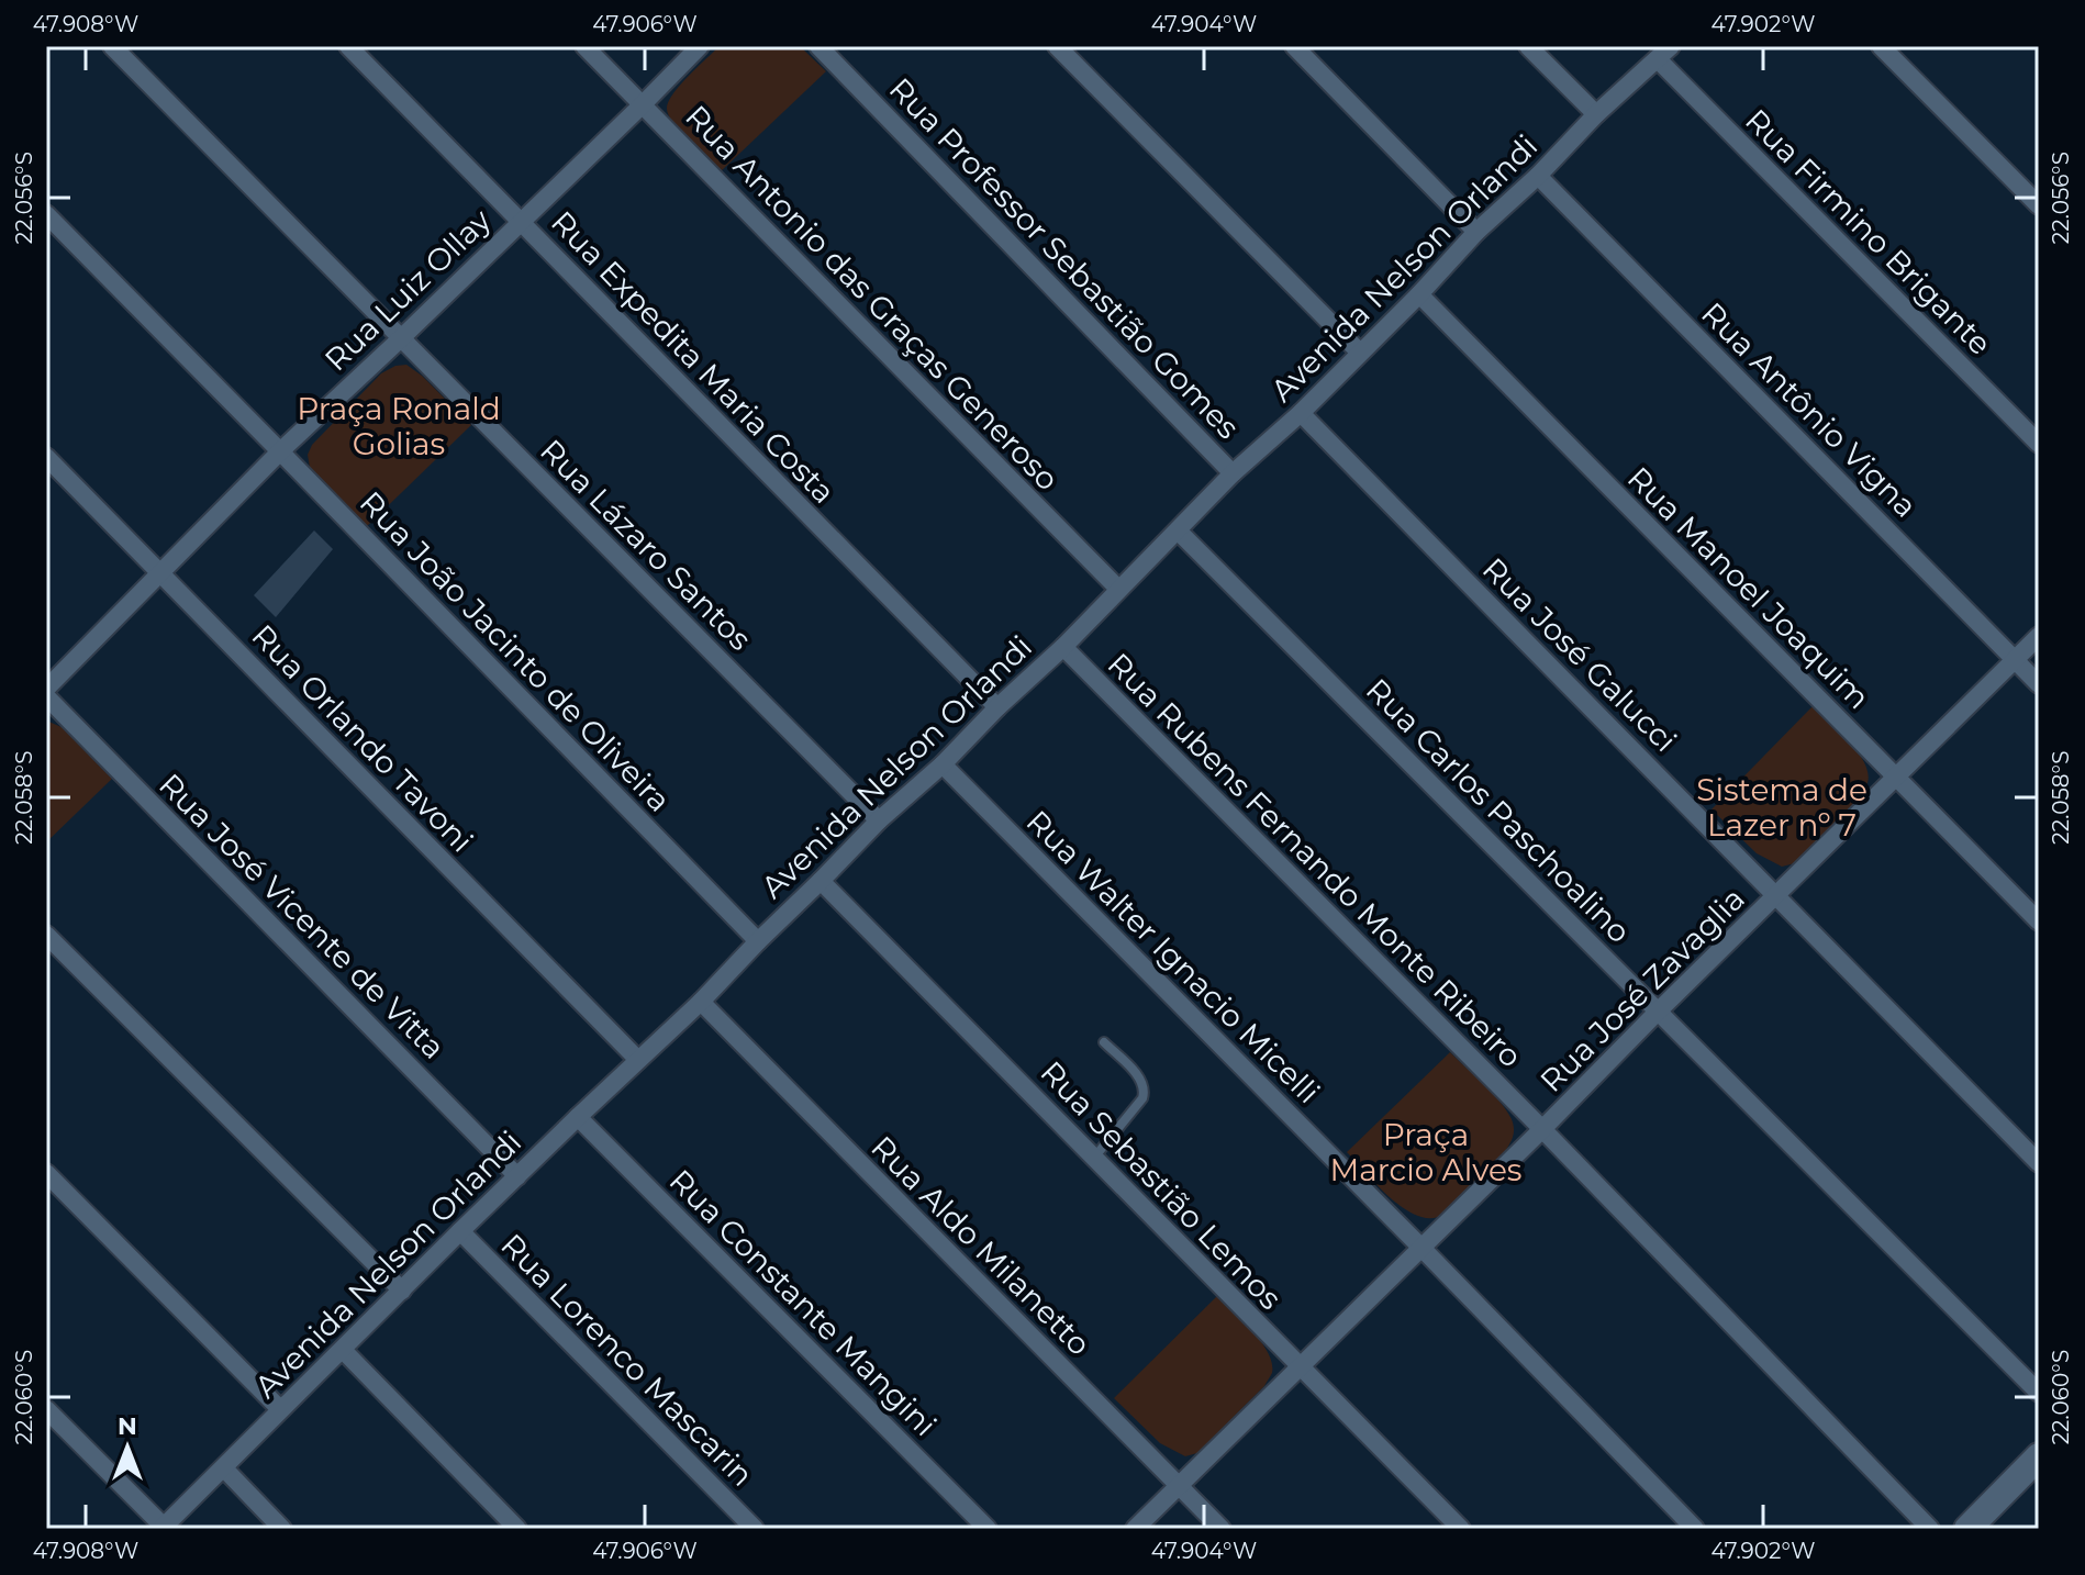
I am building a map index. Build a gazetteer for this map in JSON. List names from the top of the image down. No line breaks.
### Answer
{"streets":{"street":["Rua Firmino Brigante","Rua Professor Sebastião Gomes","Avenida Nelson Orlandi","Rua Luiz Ollay","Rua Antonio das Graças Generoso","Rua Expedita Maria Costa","Rua Antônio Vigna","Rua Lázaro Santos","Rua Manoel Joaquim","Rua João Jacinto de Oliveira","Rua José Galucci","Rua Orlando Tavoni","Rua Carlos Paschoalino","Rua Rubens Fernando Monte Ribeiro","Rua José Vicente de Vitta","Rua Walter Ignacio Micelli","Rua José Zavaglia","Rua Sebastião Lemos","Rua Aldo Milanetto","Rua Constante Mangini","Rua Lorenco Mascarin"]},"crossings":[["Rua Firmino Brigante","Avenida Nelson Orlandi"],["Rua Professor Sebastião Gomes","Avenida Nelson Orlandi"],["Avenida Nelson Orlandi","Rua Antonio das Graças Generoso"],["Avenida Nelson Orlandi","Rua Expedita Maria Costa"],["Avenida Nelson Orlandi","Rua Antônio Vigna"],["Avenida Nelson Orlandi","Rua Lázaro Santos"],["Avenida Nelson Orlandi","Rua Manoel Joaquim"],["Avenida Nelson Orlandi","Rua João Jacinto de Oliveira"],["Avenida Nelson Orlandi","Rua José Galucci"],["Avenida Nelson Orlandi","Rua Orlando Tavoni"],["Avenida Nelson Orlandi","Rua Carlos Paschoalino"],["Avenida Nelson Orlandi","Rua Rubens Fernando Monte Ribeiro"],["Avenida Nelson Orlandi","Rua José Vicente de Vitta"],["Avenida Nelson Orlandi","Rua Walter Ignacio Micelli"],["Avenida Nelson Orlandi","Rua Sebastião Lemos"],["Avenida Nelson Orlandi","Rua Aldo Milanetto"],["Avenida Nelson Orlandi","Rua Constante Mangini"],["Avenida Nelson Orlandi","Rua Lorenco Mascarin"],["Rua Luiz Ollay","Rua Antonio das Graças Generoso"],["Rua Luiz Ollay","Rua Expedita Maria Costa"],["Rua Luiz Ollay","Rua Lázaro Santos"],["Rua Luiz Ollay","Rua João Jacinto de Oliveira"],["Rua Luiz Ollay","Rua Orlando Tavoni"],["Rua Antônio Vigna","Rua José Zavaglia"],["Rua Manoel Joaquim","Rua José Zavaglia"],["Rua José Galucci","Rua José Zavaglia"],["Rua Carlos Paschoalino","Rua José Zavaglia"],["Rua Rubens Fernando Monte Ribeiro","Rua José Zavaglia"],["Rua Walter Ignacio Micelli","Rua José Zavaglia"],["Rua José Zavaglia","Rua Sebastião Lemos"],["Rua José Zavaglia","Rua Aldo Milanetto"]],"parks":["Praça Ronald Golias","Sistema de Lazer nº 7","Praça Marcio Alves"],"north":"top","coordinates":["47.908°W","47.906°W","47.904°W","47.902°W","22.056°S","22.058°S","22.060°S"]}
